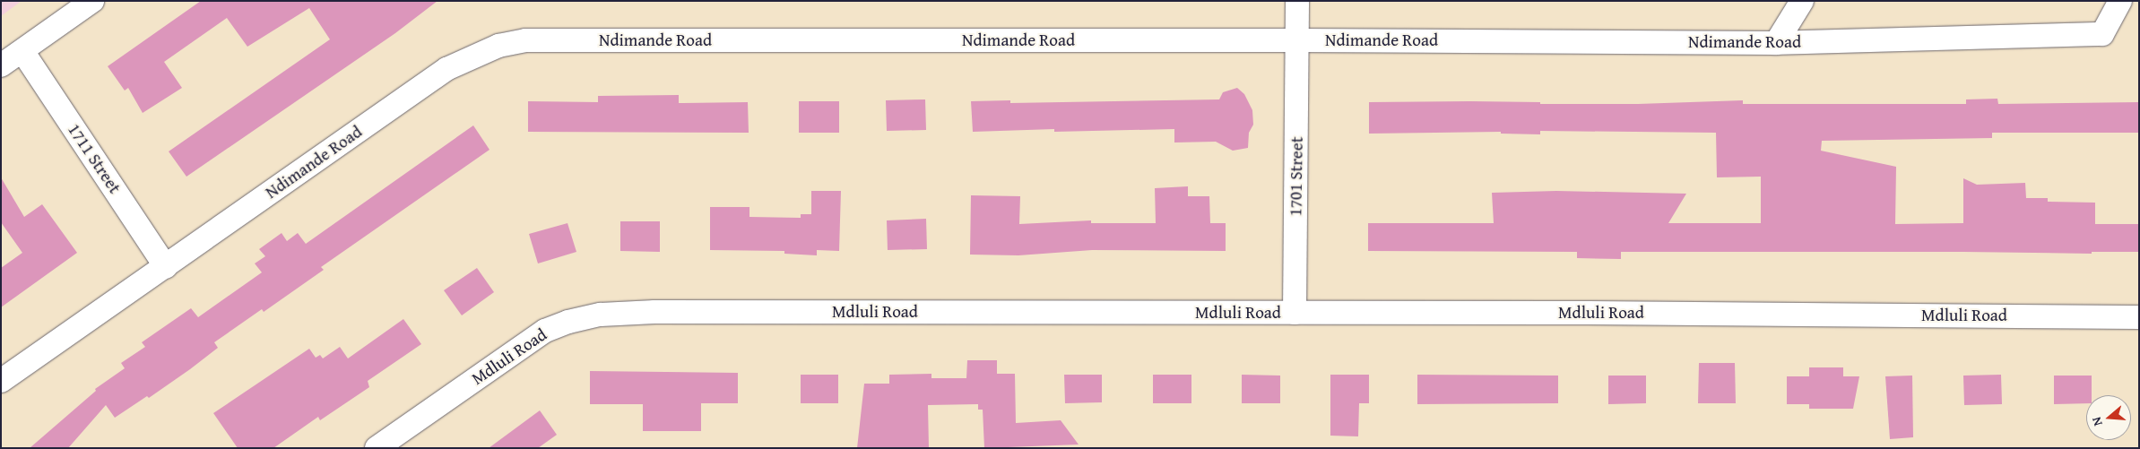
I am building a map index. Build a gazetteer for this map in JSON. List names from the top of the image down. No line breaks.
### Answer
{"streets":{"street":["Ndimande Road","1711 Street","1701 Street","Mdluli Road"]},"crossings":[["Ndimande Road","1711 Street"],["Ndimande Road","1701 Street"],["1701 Street","Mdluli Road"]],"north":"left"}
